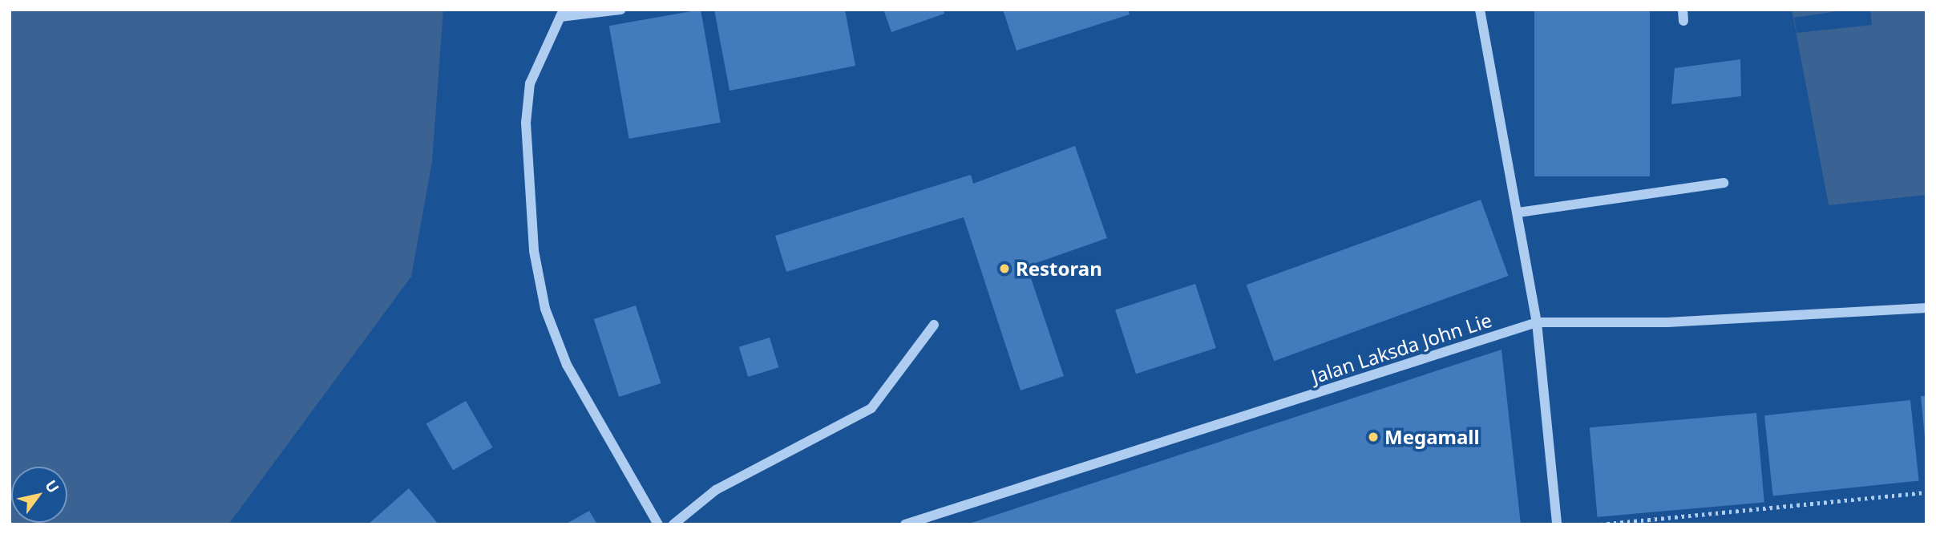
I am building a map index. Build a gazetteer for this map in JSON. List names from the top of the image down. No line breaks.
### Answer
{"streets":{"lane":["Jalan Laksda John Lie"]},"places":["Restoran","Megamall"],"north":"top right"}
